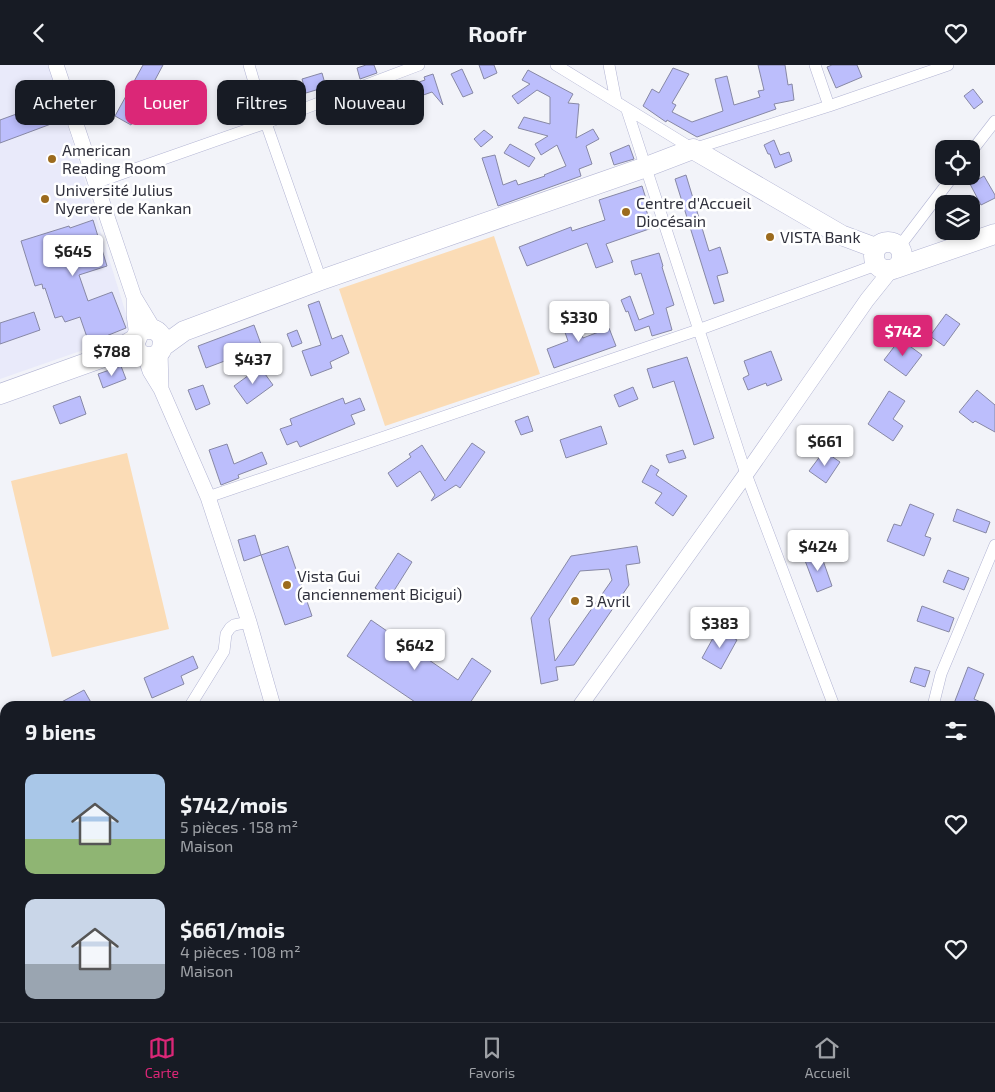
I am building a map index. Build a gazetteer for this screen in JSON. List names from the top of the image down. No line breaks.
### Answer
{"places":["American Reading Room","Université Julius Nyerere de Kankan","Centre d'Accueil Diocésain","VISTA Bank","Vista Gui (anciennement Bicigui)","3 Avril"],"page":{"header":"Roofr","chip":["Acheter","Louer","Filtres","Nouveau"],"price":["$645","$330","$742","$788","$437","$661","$424","$383","$642"],"heading":"9 biens","list":[{"name":"$742/mois","note":"5 pièces · 158 m² · Maison"},{"name":"$661/mois","note":"4 pièces · 108 m² · Maison"}],"tabs":["Carte","Favoris","Accueil"]}}
